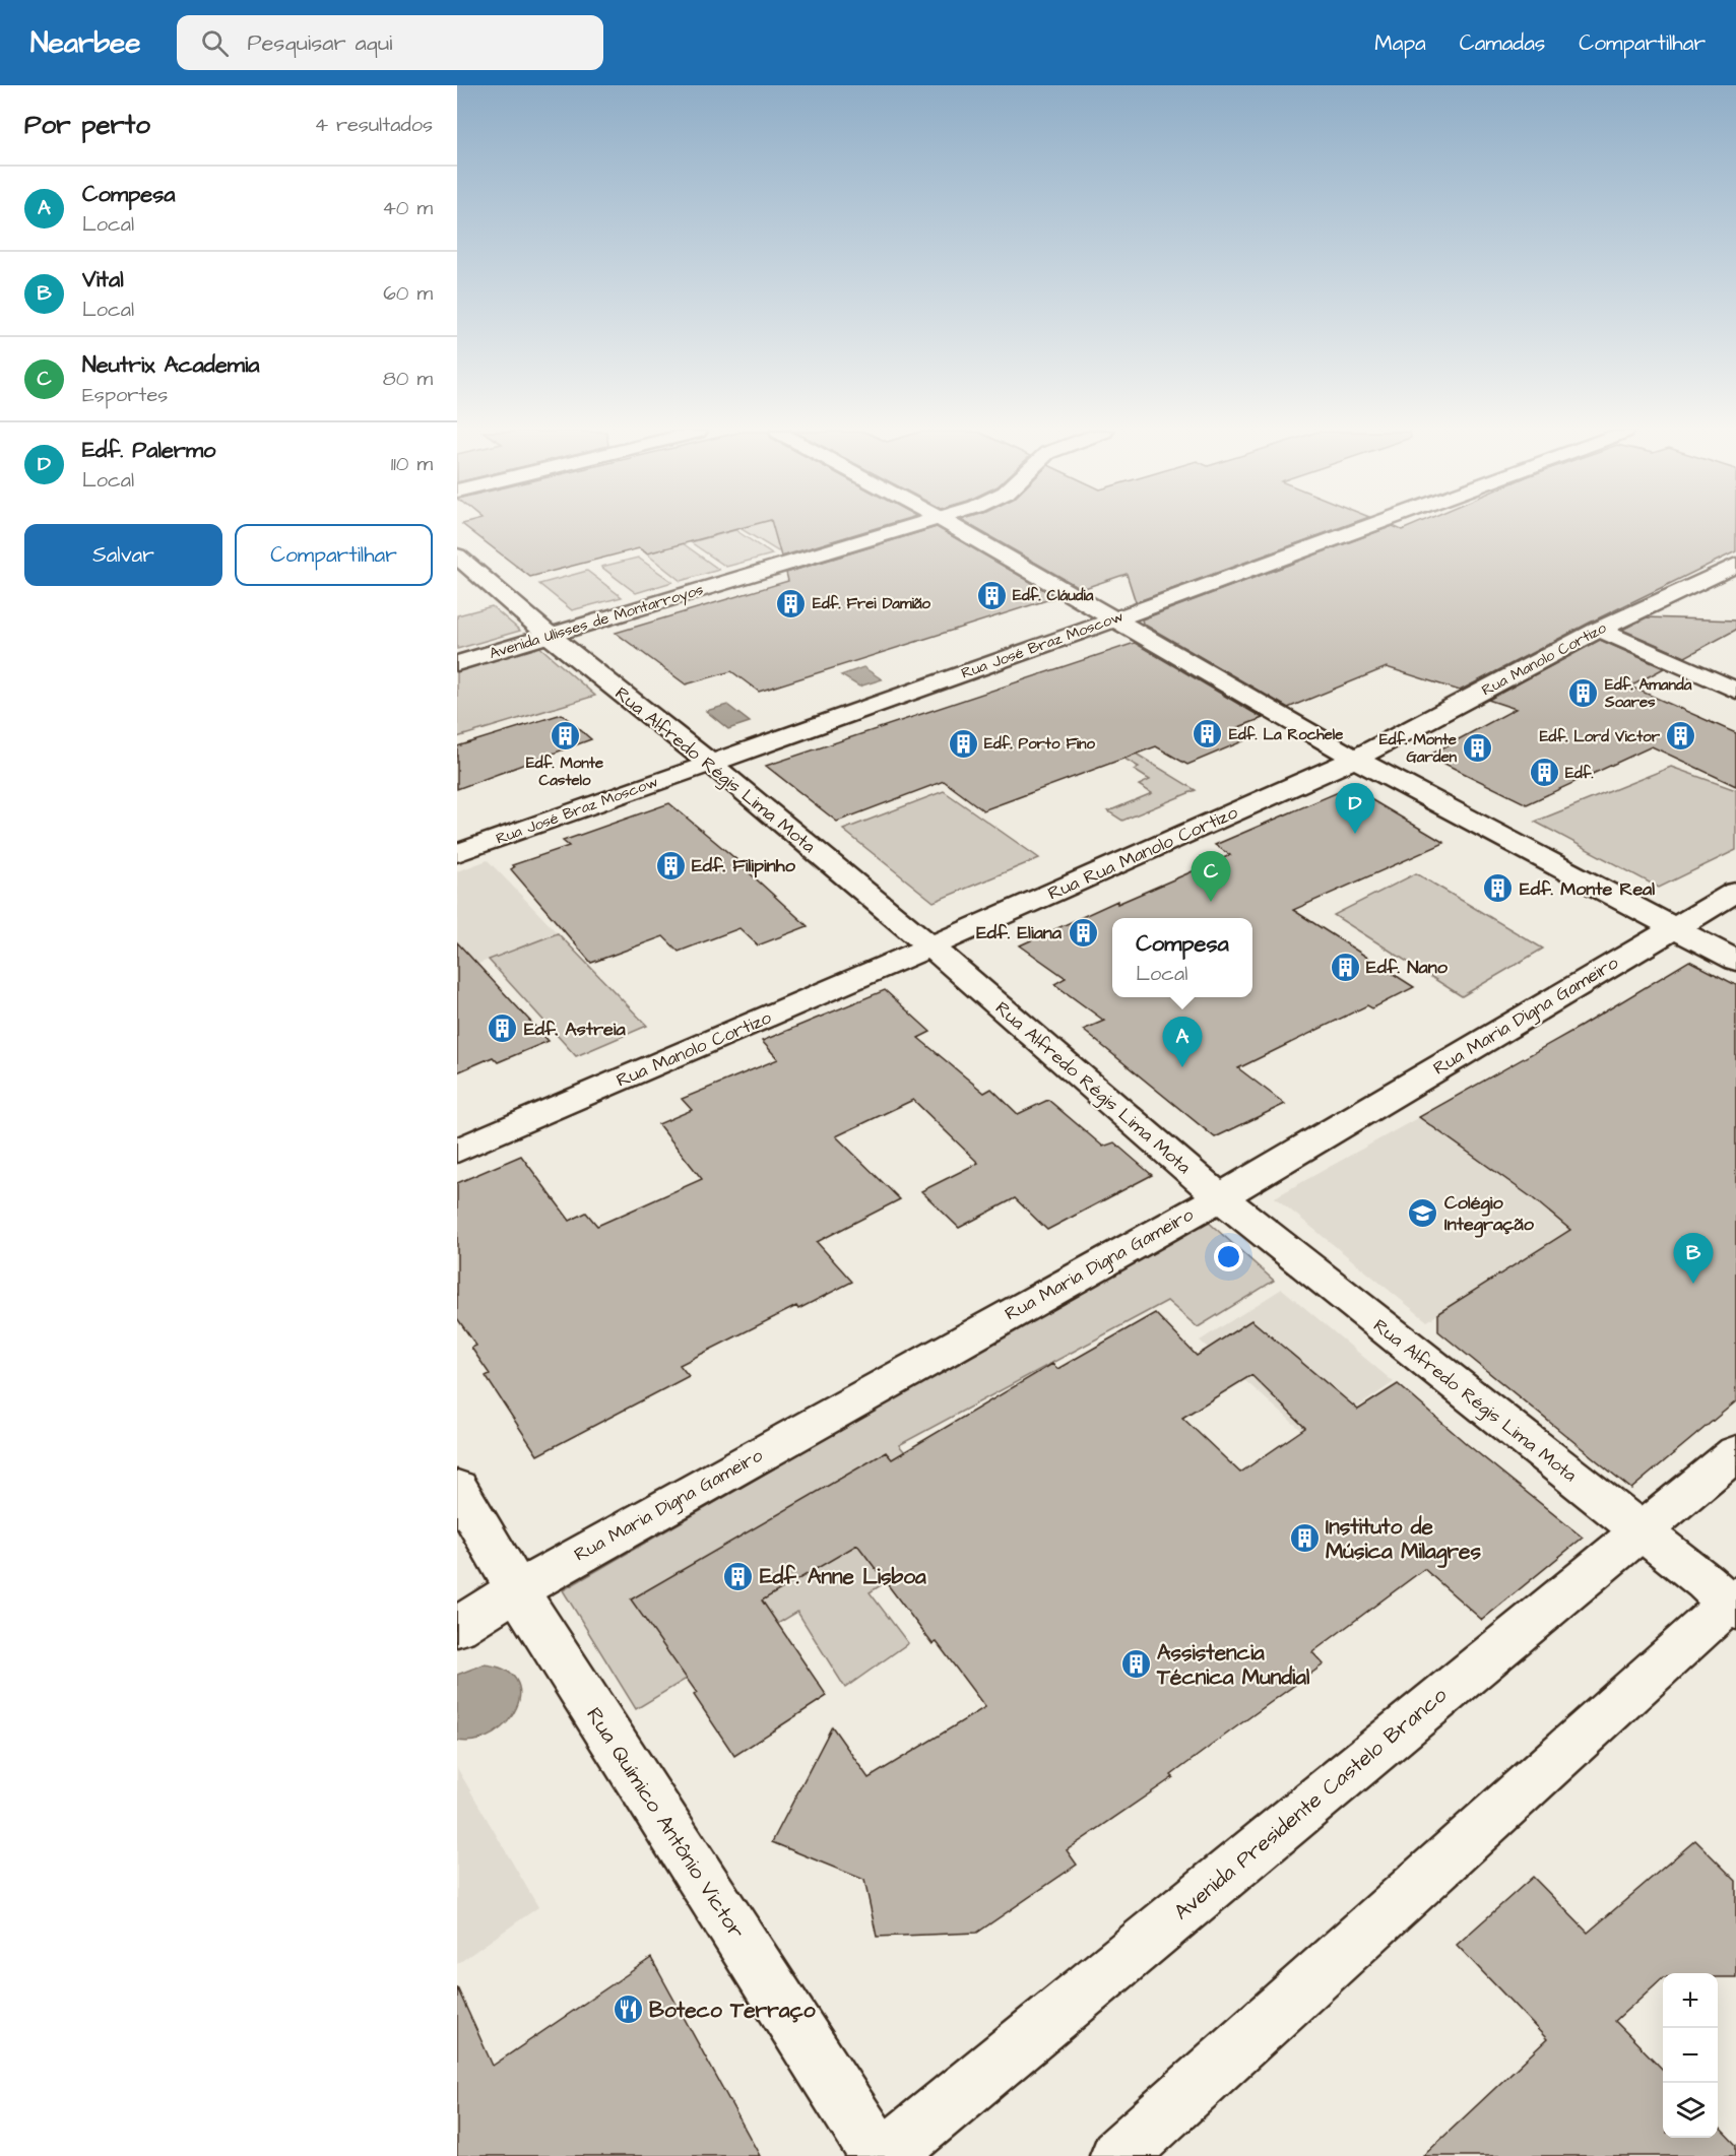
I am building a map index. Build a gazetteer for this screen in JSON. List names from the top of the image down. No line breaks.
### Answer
{"streets":{"street":["Avenida Ulisses de Montarroyos","Rua José Braz Moscow","Rua Manolo Cortizo","Rua Alfredo Régis Lima Mota","Rua Rua Manolo Cortizo","Rua Maria Digna Gameiro","Avenida Presidente Castelo Branco","Rua Químico Antônio Victor"]},"crossings":[["Avenida Ulisses de Montarroyos","Rua Alfredo Régis Lima Mota"],["Rua José Braz Moscow","Rua Alfredo Régis Lima Mota"],["Rua Manolo Cortizo","Rua Alfredo Régis Lima Mota"],["Rua Manolo Cortizo","Rua Rua Manolo Cortizo"],["Rua Alfredo Régis Lima Mota","Rua Rua Manolo Cortizo"],["Rua Alfredo Régis Lima Mota","Rua Maria Digna Gameiro"],["Rua Alfredo Régis Lima Mota","Avenida Presidente Castelo Branco"],["Rua Maria Digna Gameiro","Rua Químico Antônio Victor"]],"places":{"building":["Edf. Cláudia","Edf. Frei Damião","Edf. Amanda Soares","Edf. La Rochele","Edf. Monte Castelo","Edf. Lord Victor","Edf. Porto Fino","Edf. Monte Garden","Edf.","Edf. Filipinho","Edf. Monte Real","Edf. Eliana","Edf. Nano","Edf. Astreia","Instituto de Música Milagres","Edf. Anne Lisboa","Assistencia Técnica Mundial"],"school or university":["Colégio Integração"],"restaurant":["Boteco Terraço"]},"page":{"header":"Nearbee","search":"Pesquisar aqui","nav":["Mapa","Camadas","Compartilhar"],"heading":["Por perto","4 resultados"],"list":[{"mark":"A","name":"Compesa","note":"Local","value":"40 m"},{"mark":"B","name":"Vital","note":"Local","value":"60 m"},{"mark":"C","name":"Neutrix Academia","note":"Esportes","value":"80 m"},{"mark":"D","name":"Edf. Palermo","note":"Local","value":"110 m"}],"buttons":["Salvar","Compartilhar"],"pins":["D","C","A","B"],"popup":["Compesa","Local"],"map_buttons":["+","−"]}}
